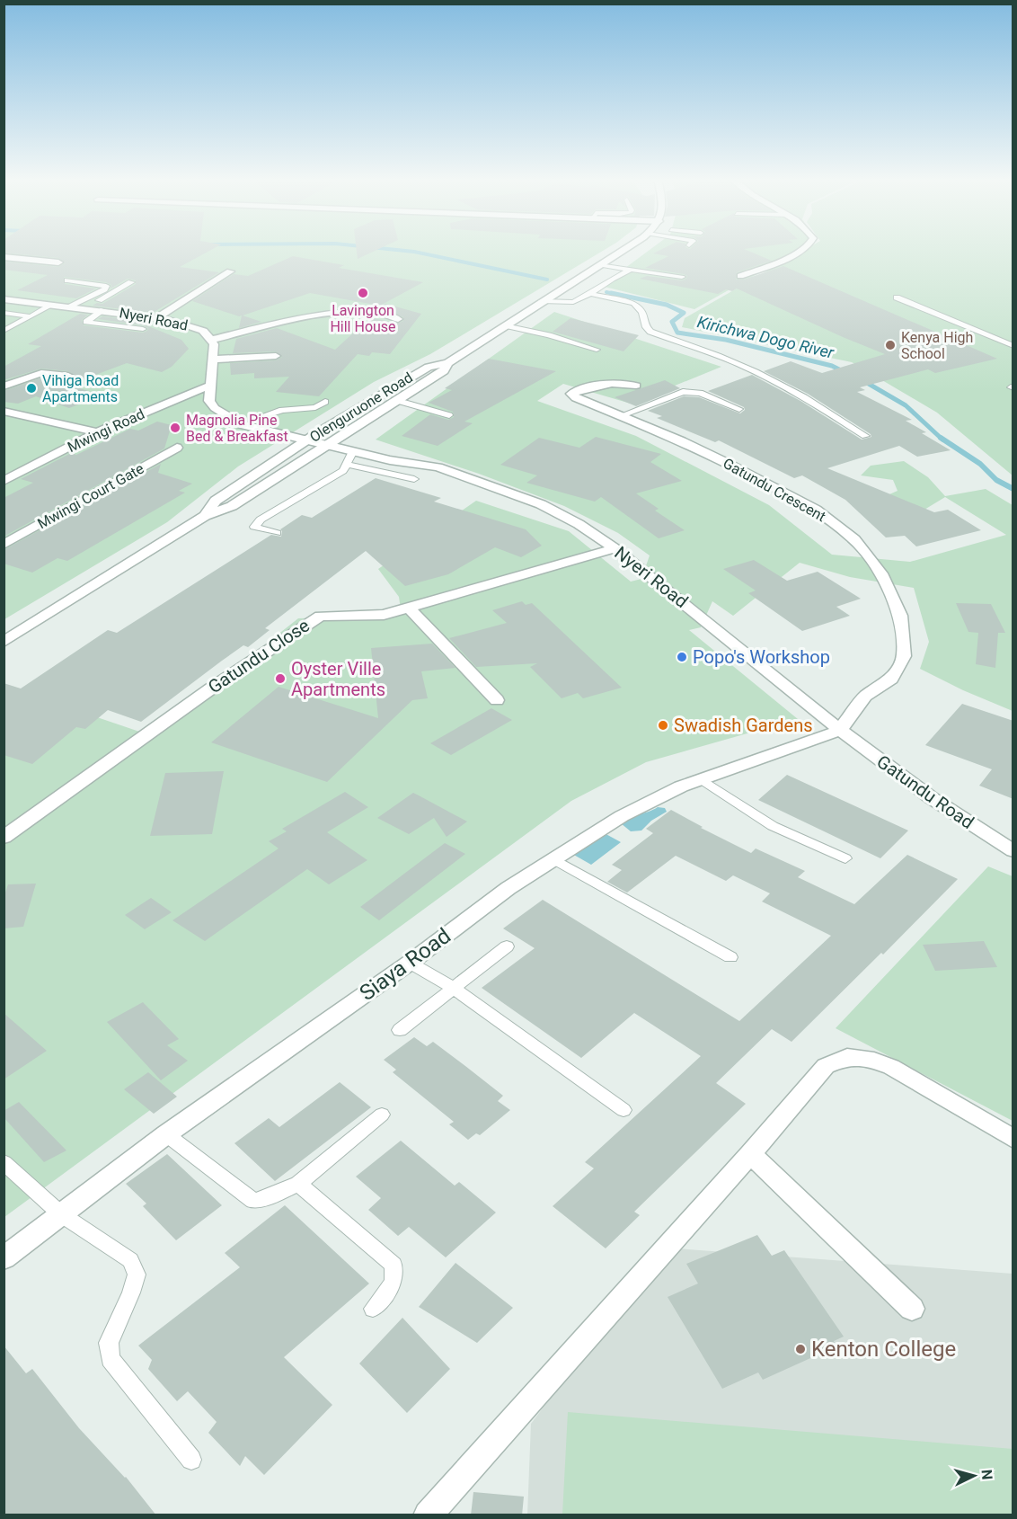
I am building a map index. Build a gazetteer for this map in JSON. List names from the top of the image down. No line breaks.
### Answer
{"streets":{"street":["Nyeri Road","Olenguruone Road","Mwingi Road","Gatundu Crescent","Mwingi Court Gate","Gatundu Close","Gatundu Road","Siaya Road"]},"crossings":[["Nyeri Road","Olenguruone Road"],["Nyeri Road","Mwingi Road"],["Nyeri Road","Gatundu Crescent"],["Nyeri Road","Gatundu Close"],["Nyeri Road","Gatundu Road"],["Nyeri Road","Siaya Road"],["Gatundu Crescent","Gatundu Road"],["Gatundu Crescent","Siaya Road"],["Gatundu Road","Siaya Road"]],"water":["Kirichwa Dogo River"],"places":["Lavington Hill House","Kenya High School","Vihiga Road Apartments","Magnolia Pine Bed & Breakfast","Popo's Workshop","Oyster Ville Apartments","Swadish Gardens","Kenton College"],"north":"right"}
